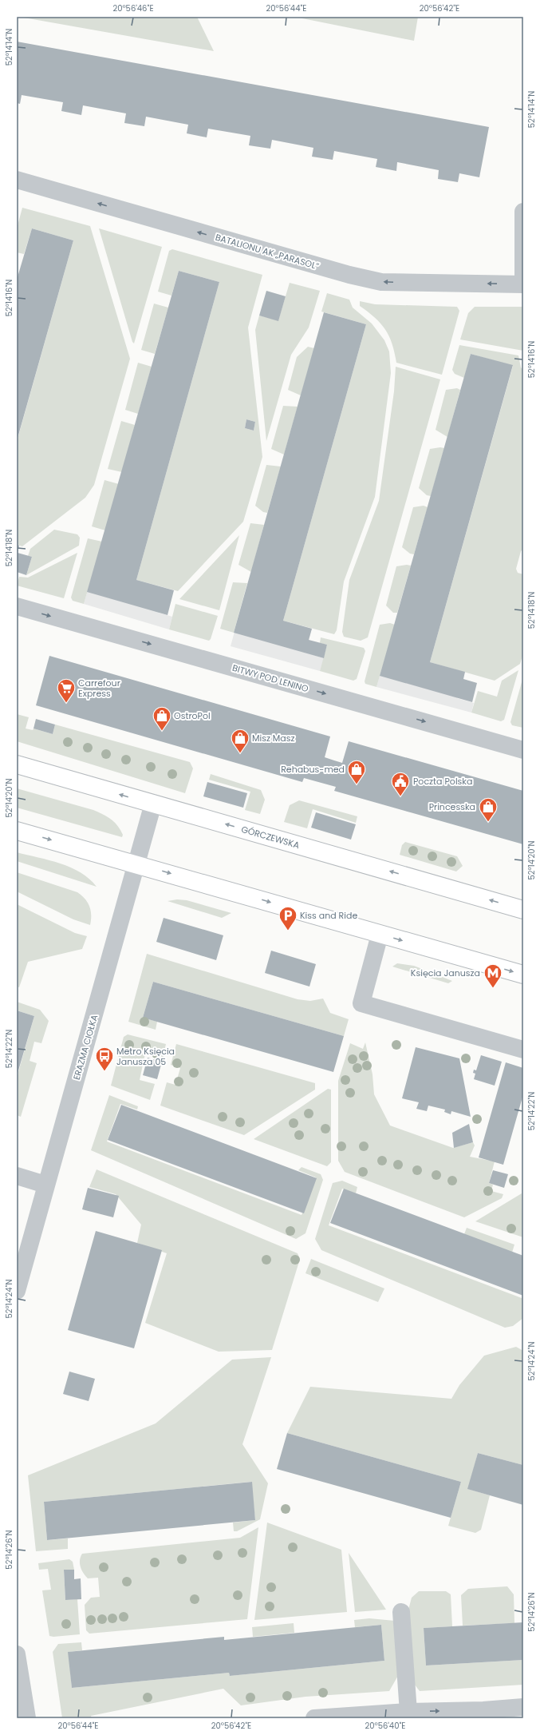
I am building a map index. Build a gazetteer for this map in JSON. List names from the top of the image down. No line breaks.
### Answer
{"streets":{"main road":["GÓRCZEWSKA"],"street":["BATALIONU AK „PARASOL”","BITWY POD LENINO","ERAZMA CIOŁKA"]},"crossings":[["GÓRCZEWSKA","ERAZMA CIOŁKA"]],"one_way":["BATALIONU AK „PARASOL”","BITWY POD LENINO"],"places":{"supermarket":["Carrefour Express"],"shop":["OstroPol","Misz Masz","Rehabus-med","Princesska"],"public building":["Poczta Polska"],"parking":["Kiss and Ride"],"metro station":["Księcia Janusza"],"bus stop":["Metro Księcia Janusza 05"]},"coordinates":["20°56'46\"E","20°56'44\"E","20°56'42\"E","52°14'14\"N","52°14'16\"N","52°14'18\"N","52°14'20\"N","52°14'22\"N","52°14'24\"N","52°14'26\"N","20°56'40\"E"]}
